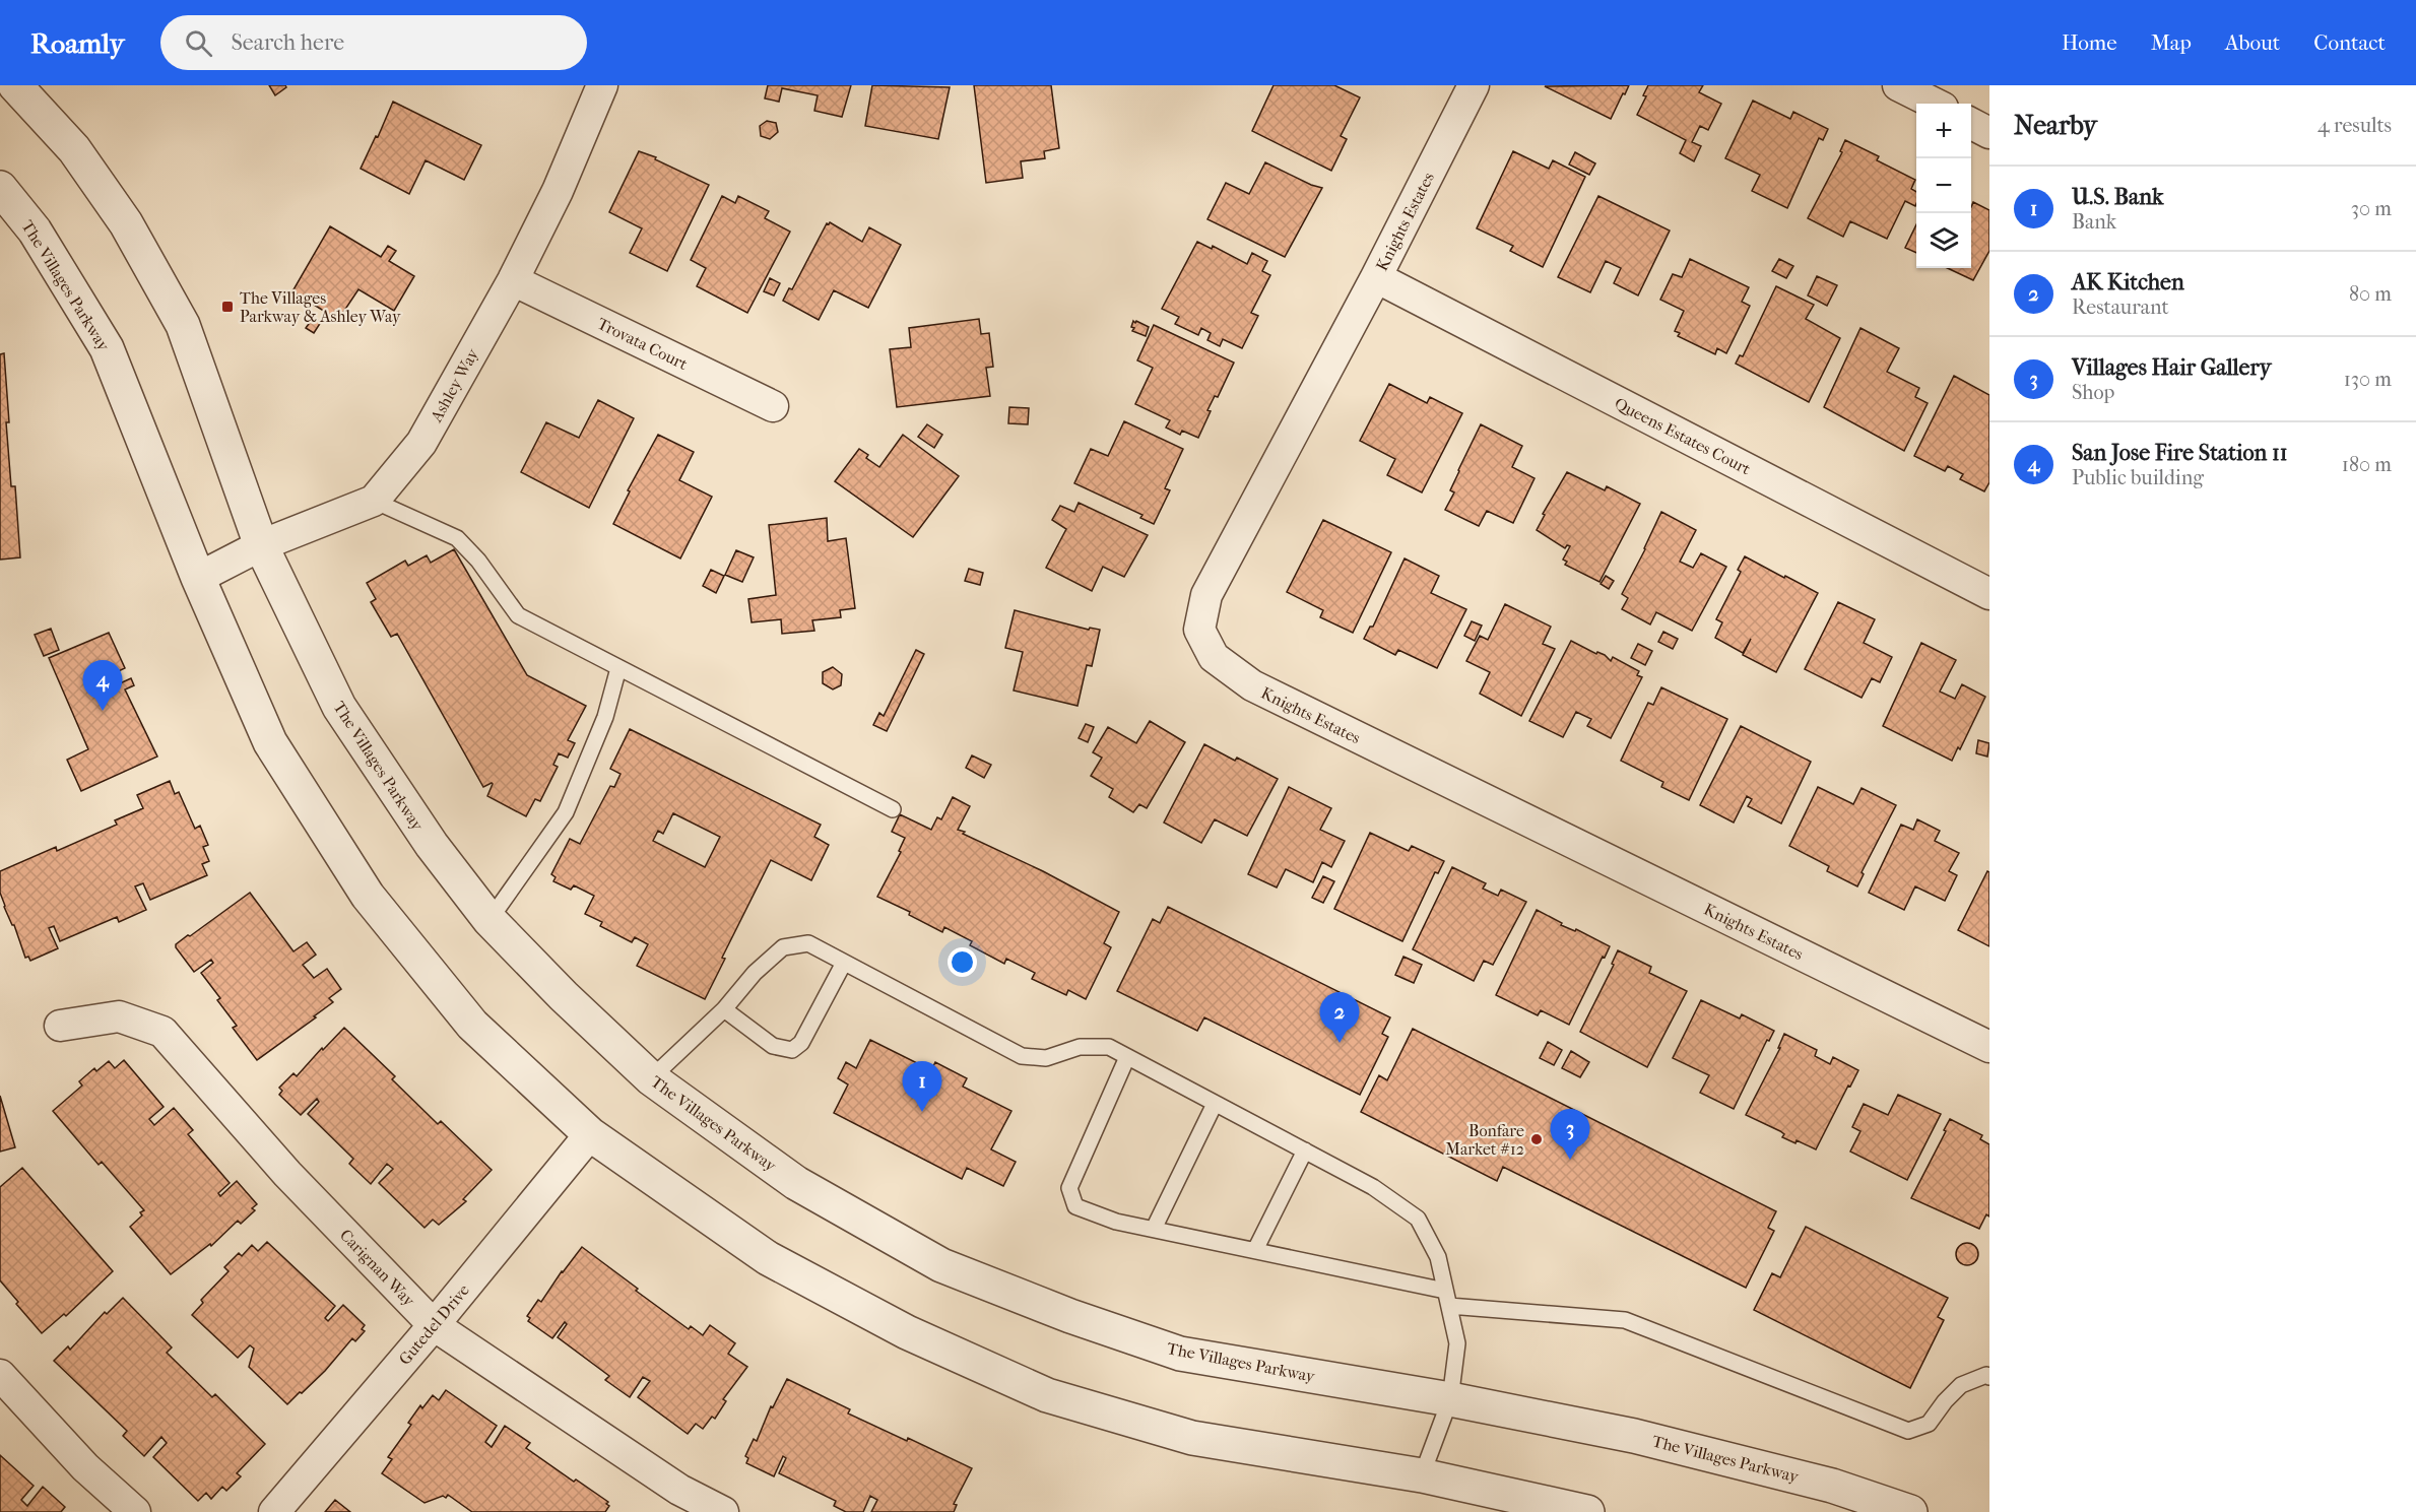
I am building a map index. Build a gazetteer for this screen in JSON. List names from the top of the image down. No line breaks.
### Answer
{"streets":{"street":["Knights Estates","The Villages Parkway","Trovata Court","Ashley Way","Queens Estates Court","Carignan Way","Gutedel Drive"]},"crossings":[["Knights Estates","Queens Estates Court"],["The Villages Parkway","Ashley Way"],["The Villages Parkway","Gutedel Drive"],["Trovata Court","Ashley Way"],["Carignan Way","Gutedel Drive"]],"places":{"transit":["The Villages Parkway & Ashley Way"],"other":["Bonfare Market #12"]},"page":{"header":"Roamly","search":"Search here","nav":["Home","Map","About","Contact"],"heading":["Nearby","4 results"],"map_buttons":["+","−"],"list":[{"mark":"1","name":"U.S. Bank","note":"Bank","value":"30 m"},{"mark":"2","name":"AK Kitchen","note":"Restaurant","value":"80 m"},{"mark":"3","name":"Villages Hair Gallery","note":"Shop","value":"130 m"},{"mark":"4","name":"San Jose Fire Station 11","note":"Public building","value":"180 m"}],"pins":["4","2","1","3"]}}
